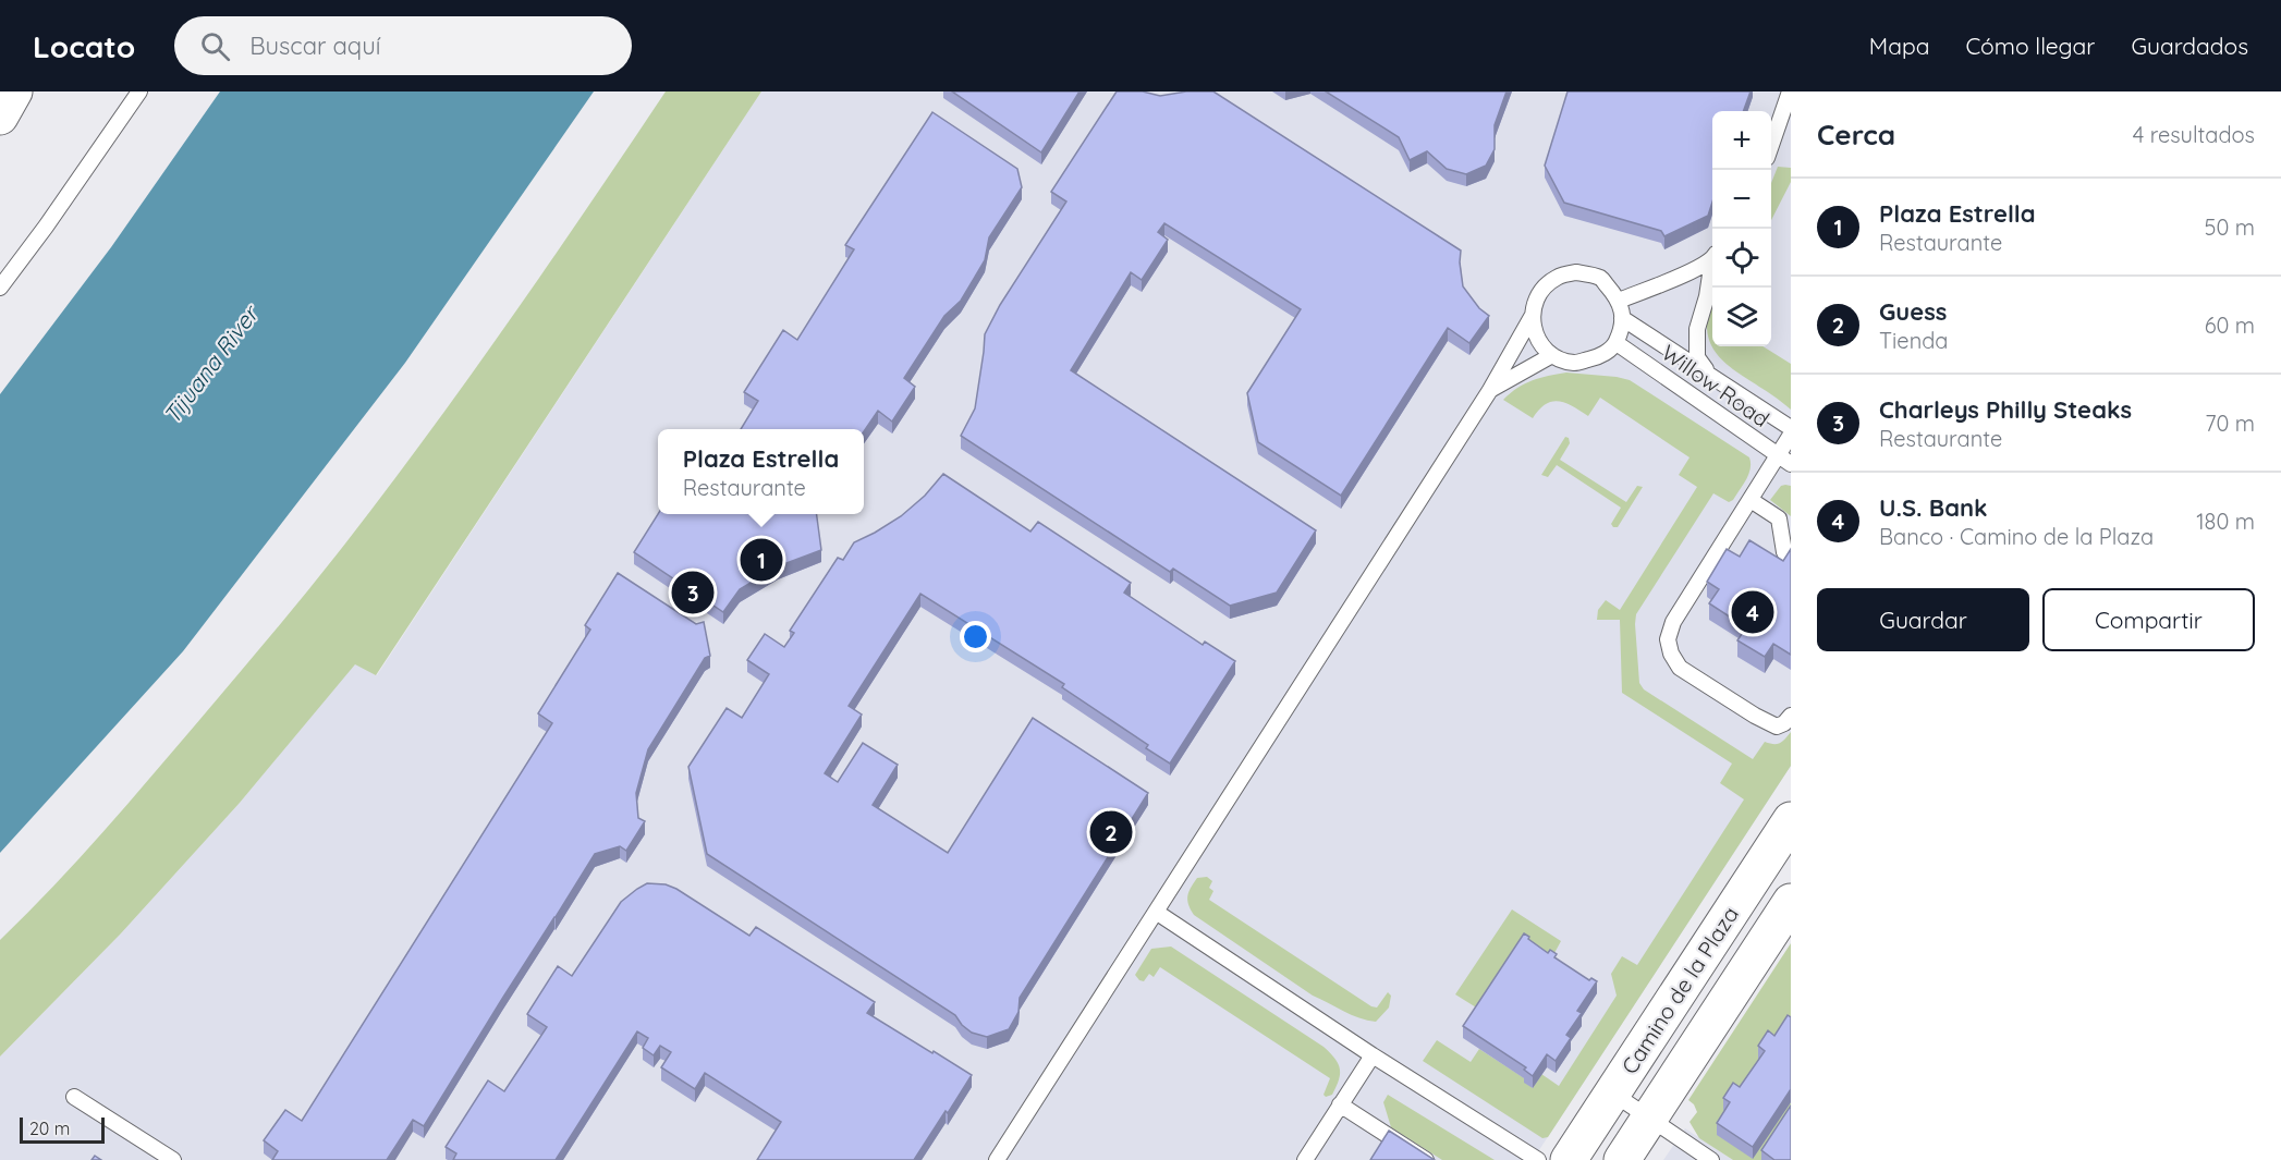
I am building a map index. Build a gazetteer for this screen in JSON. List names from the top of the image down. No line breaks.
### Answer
{"streets":{"main road":["Camino de la Plaza"],"lane":["Willow Road"]},"water":["Tijuana River"],"scale_bar":"20 m","page":{"header":"Locato","search":"Buscar aquí","nav":["Mapa","Cómo llegar","Guardados"],"heading":["Cerca","4 resultados"],"map_buttons":["+","−"],"list":[{"mark":"1","name":"Plaza Estrella","note":"Restaurante","value":"50 m"},{"mark":"2","name":"Guess","note":"Tienda","value":"60 m"},{"mark":"3","name":"Charleys Philly Steaks","note":"Restaurante","value":"70 m"},{"mark":"4","name":"U.S. Bank","note":"Banco · Camino de la Plaza","value":"180 m"}],"popup":["Plaza Estrella","Restaurante"],"pins":["1","3","4","2"],"buttons":["Guardar","Compartir"],"scale":"20 m"}}
